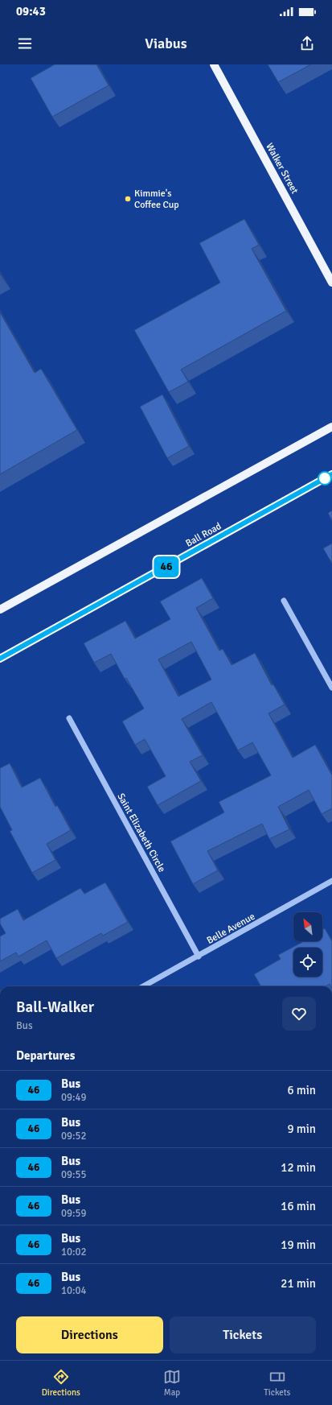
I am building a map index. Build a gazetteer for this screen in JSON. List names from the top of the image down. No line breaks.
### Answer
{"streets":{"main road":["Walker Street","Ball Road"],"street":["Saint Elizabeth Circle","Belle Avenue"]},"crossings":[["Saint Elizabeth Circle","Belle Avenue"]],"places":["Kimmie's Coffee Cup"],"lines":["bus line 46"],"north":"top left","page":{"status":"09:43","header":"Viabus","on_map":"46","heading":[["Ball-Walker","Bus"],"Departures"],"list":[{"mark":"46","name":"Bus","note":"09:49","value":"6 min"},{"mark":"46","name":"Bus","note":"09:52","value":"9 min"},{"mark":"46","name":"Bus","note":"09:55","value":"12 min"},{"mark":"46","name":"Bus","note":"09:59","value":"16 min"},{"mark":"46","name":"Bus","note":"10:02","value":"19 min"},{"mark":"46","name":"Bus","note":"10:04","value":"21 min"}],"buttons":["Directions","Tickets"],"tabs":["Directions","Map","Tickets"]}}
